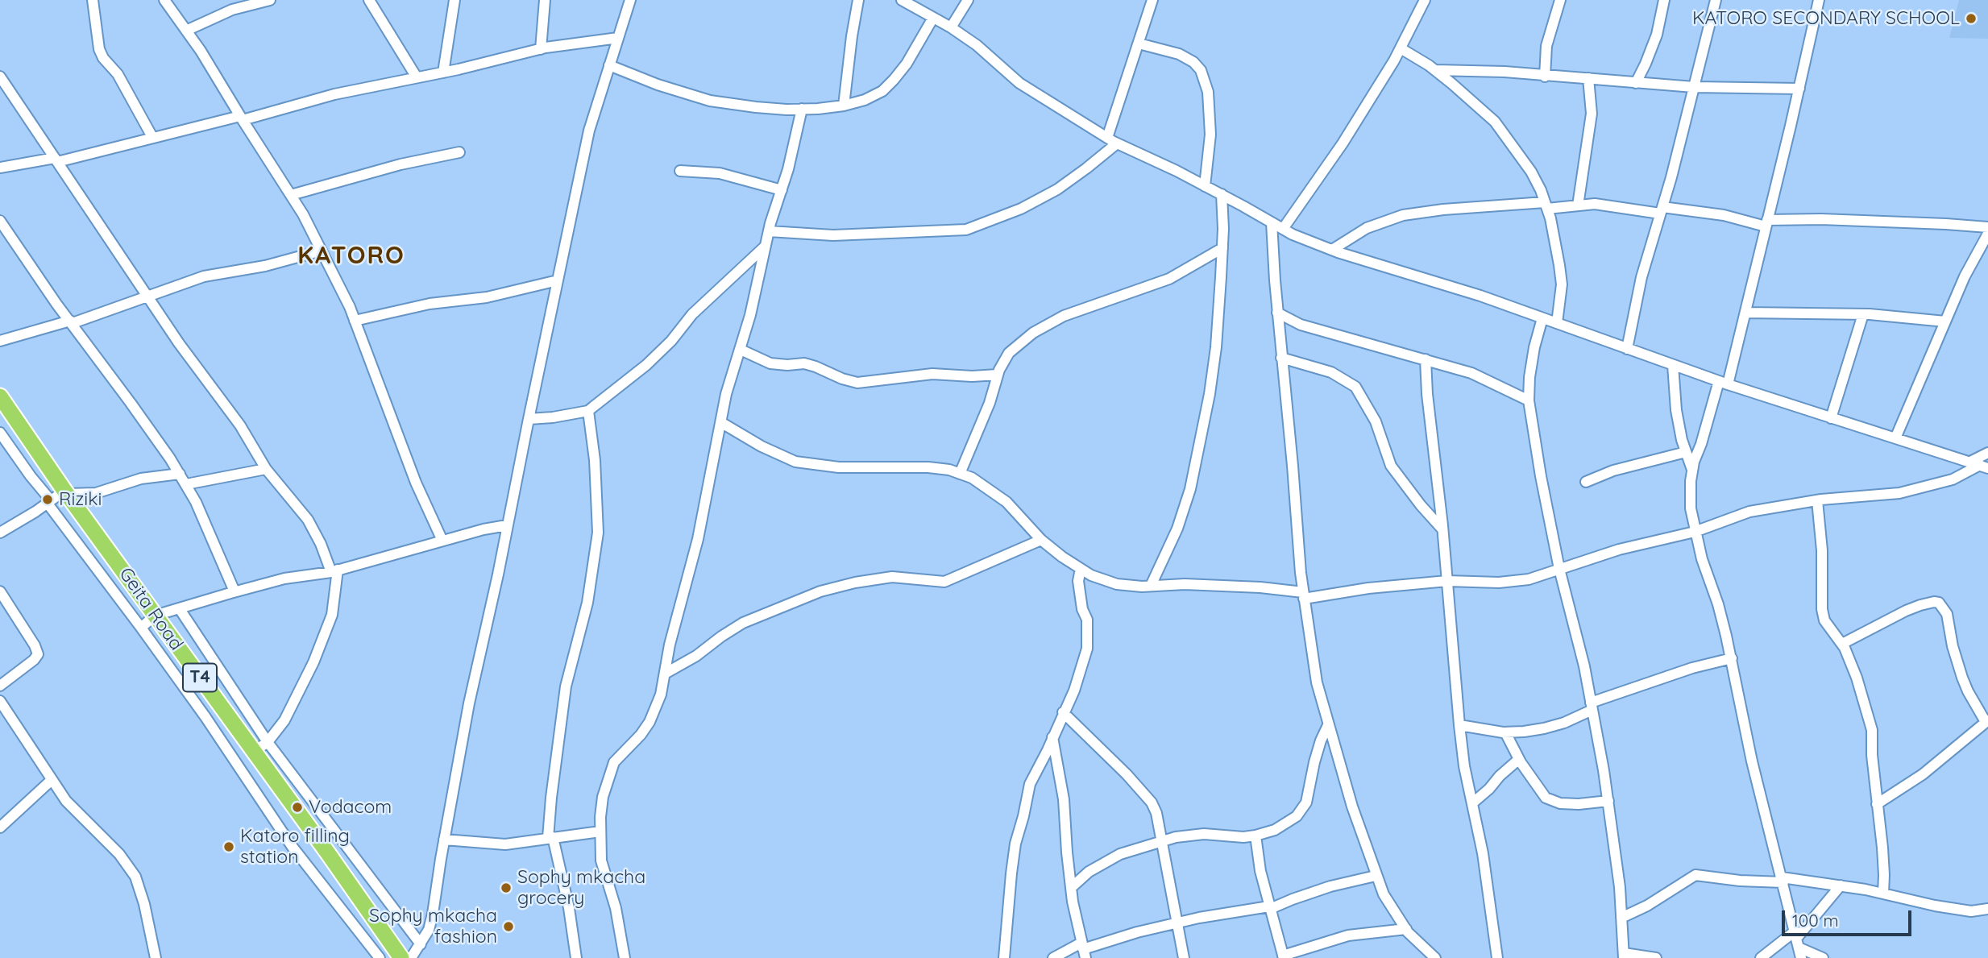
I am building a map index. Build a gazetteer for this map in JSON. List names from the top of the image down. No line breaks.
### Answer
{"streets":{"highway":["Geita Road","T4"]},"districts":["KATORO"],"places":["KATORO SECONDARY SCHOOL","Riziki","Vodacom","Katoro filling station","Sophy mkacha grocery","Sophy mkacha fashion"],"scale_bar":"100 m"}
